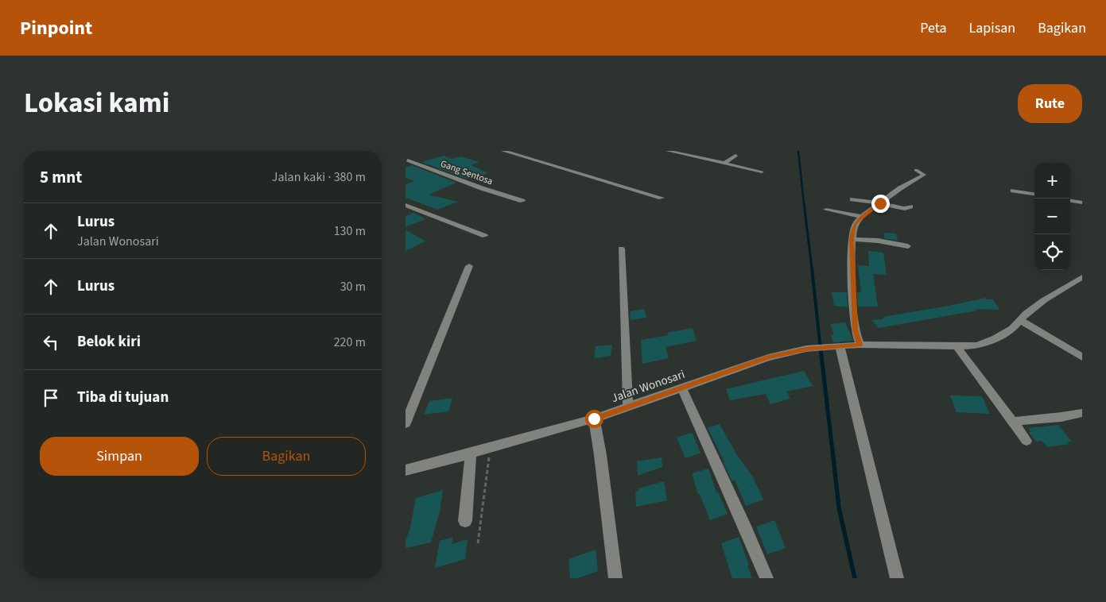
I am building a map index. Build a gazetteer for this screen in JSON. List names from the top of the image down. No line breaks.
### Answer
{"streets":{"street":["Gang Sentosa","Jalan Wonosari"]},"page":{"header":"Pinpoint","nav":["Peta","Lapisan","Bagikan"],"title":"Lokasi kami","buttons":["Rute",["Simpan","Bagikan"]],"heading":["5 mnt","Jalan kaki · 380 m"],"map_buttons":["+","−"],"list":[["Lurus","Jalan Wonosari","130 m"],["Lurus","30 m"],["Belok kiri","220 m"],"Tiba di tujuan"]}}
